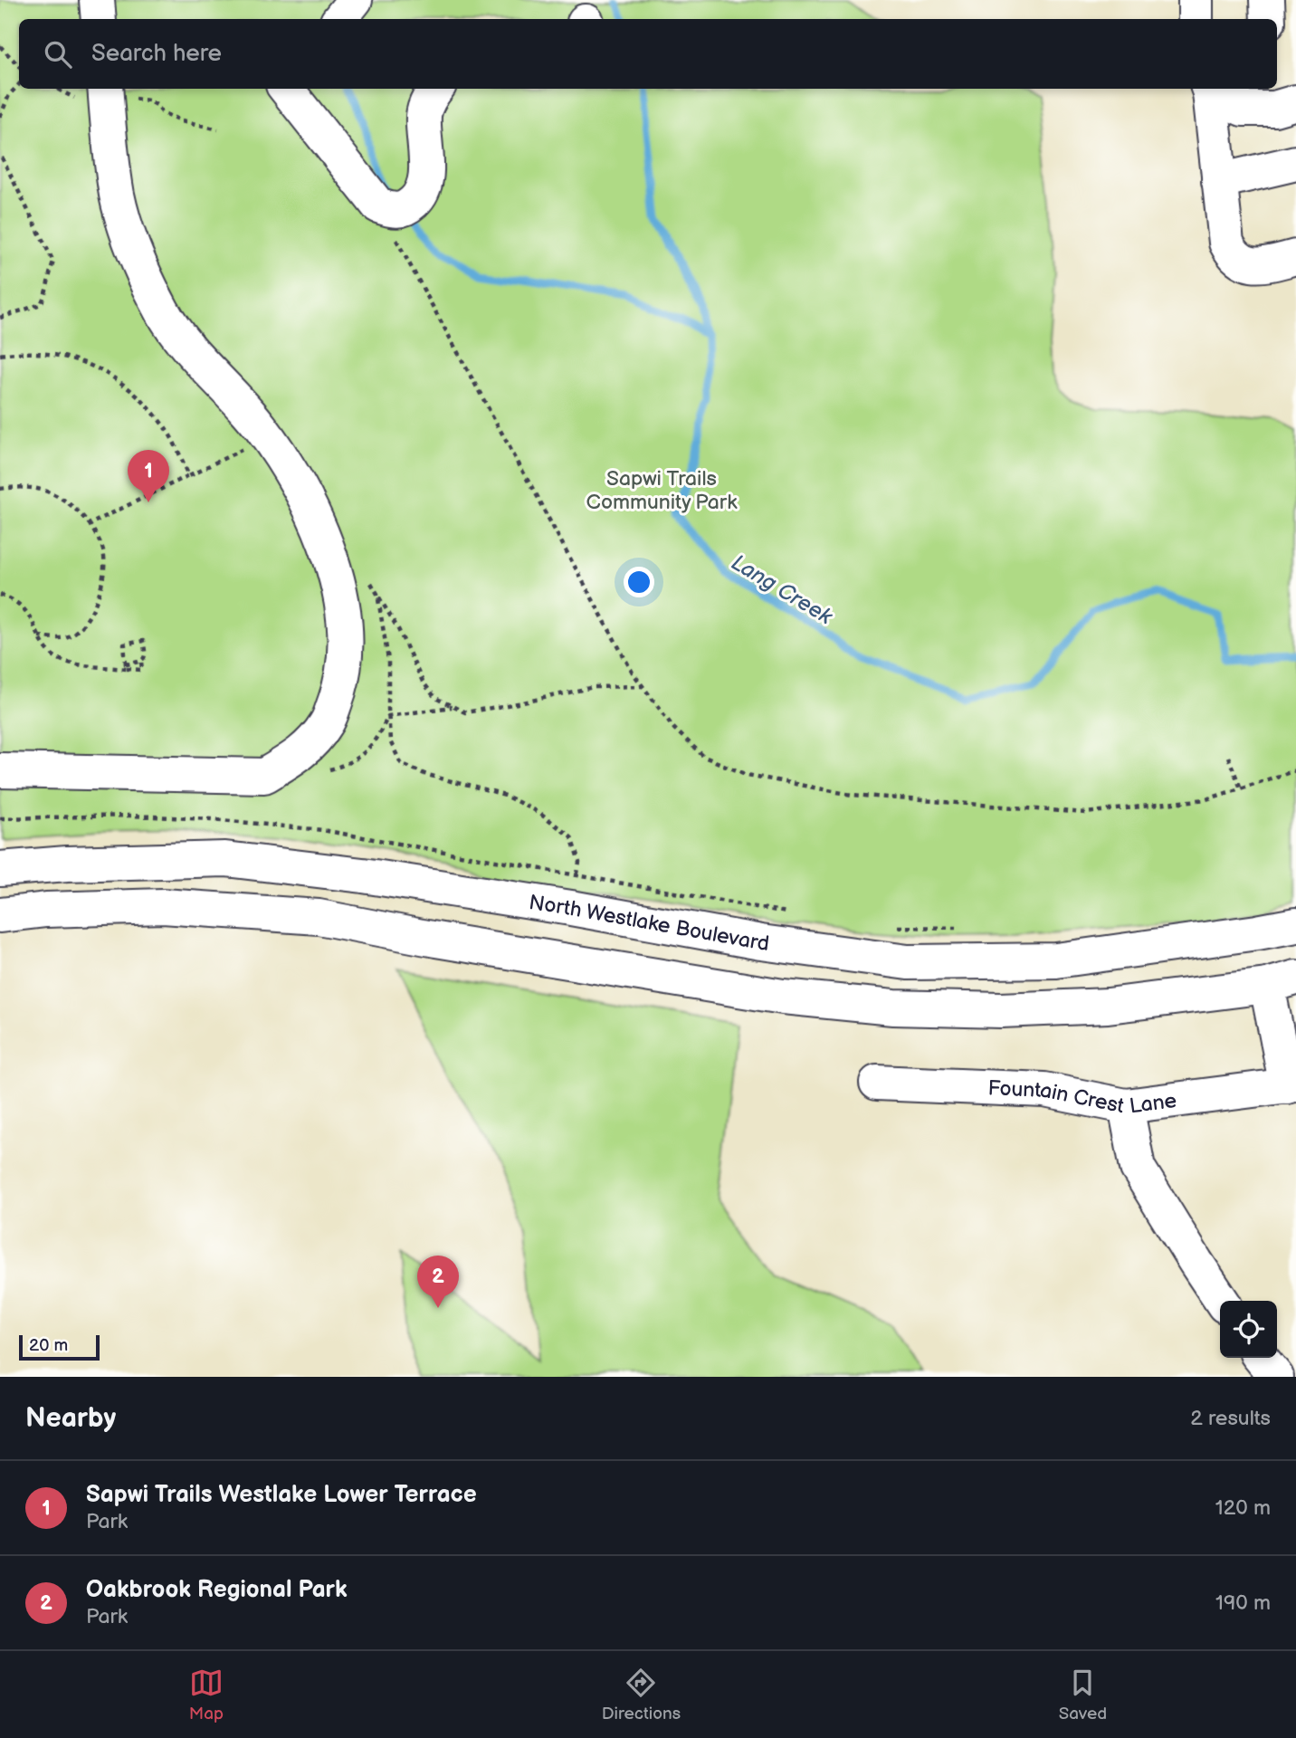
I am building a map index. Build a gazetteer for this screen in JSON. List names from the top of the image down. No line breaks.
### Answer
{"streets":{"main road":["North Westlake Boulevard","Fountain Crest Lane"]},"water":["Lang Creek"],"parks":["Sapwi Trails Community Park"],"scale_bar":"20 m","page":{"search":"Search here","pins":["1","2"],"scale":"20 m","heading":["Nearby","2 results"],"list":[{"mark":"1","name":"Sapwi Trails Westlake Lower Terrace","note":"Park","value":"120 m"},{"mark":"2","name":"Oakbrook Regional Park","note":"Park","value":"190 m"}],"nav":["Map","Directions","Saved"]}}
